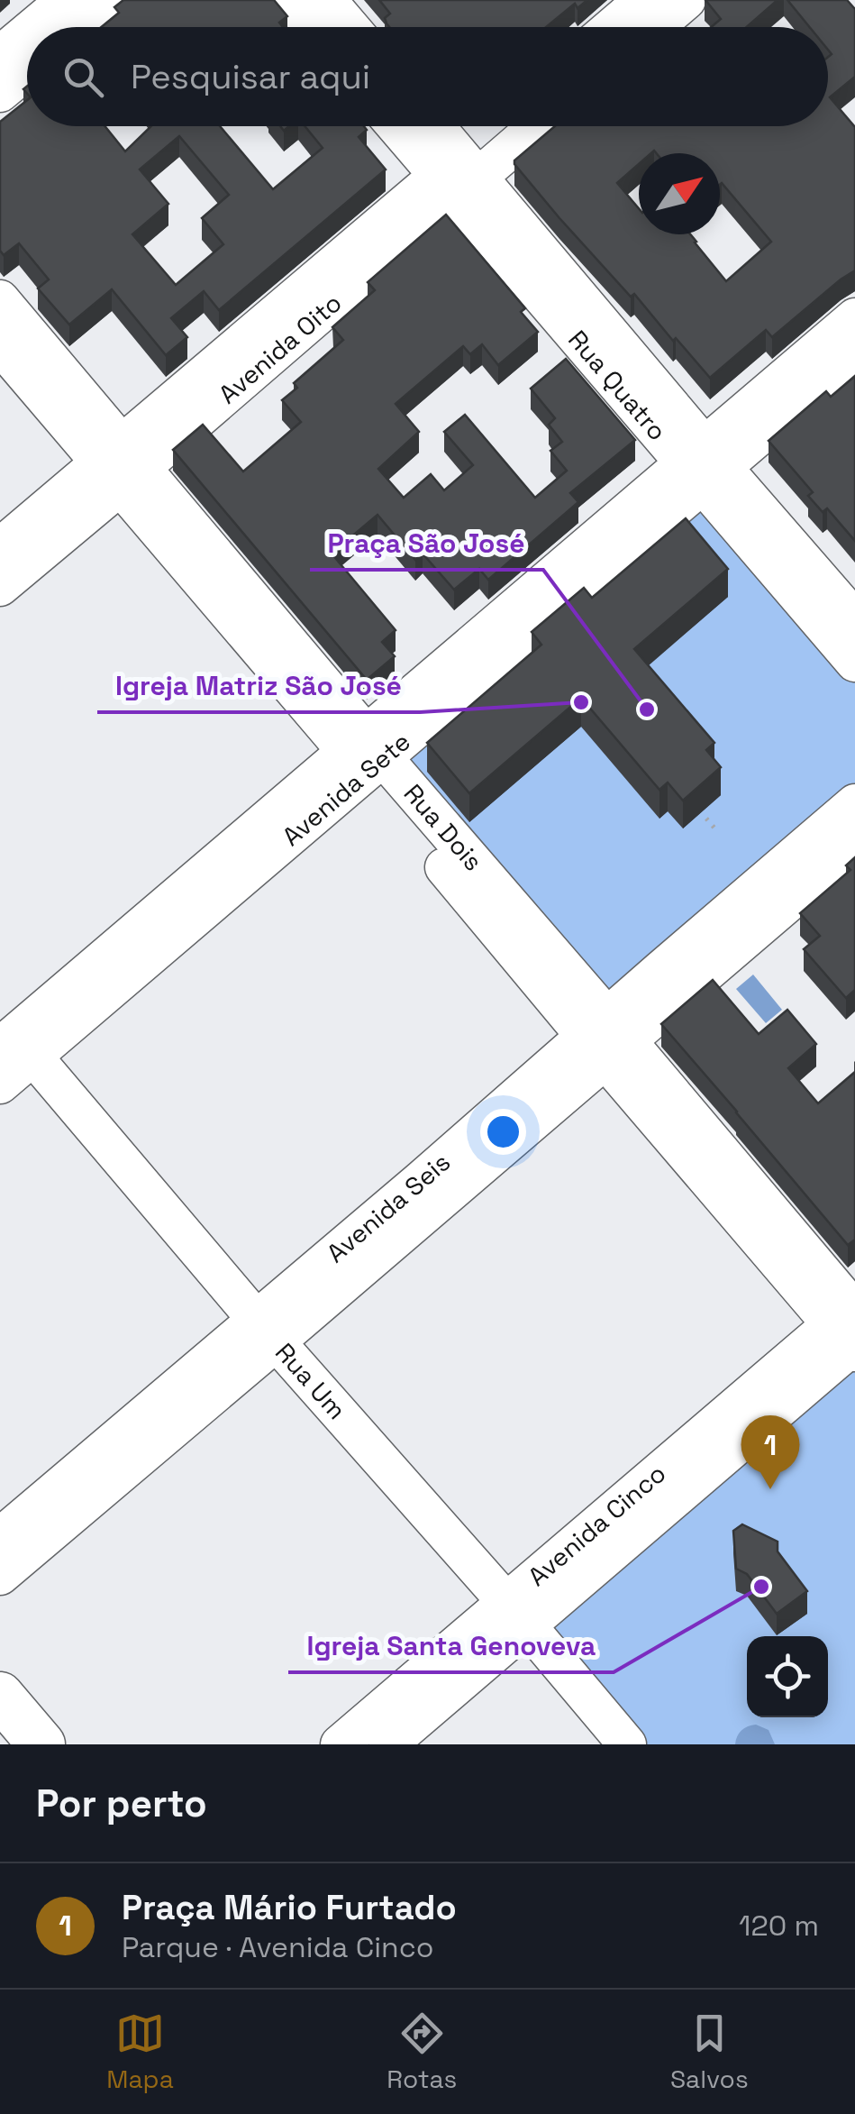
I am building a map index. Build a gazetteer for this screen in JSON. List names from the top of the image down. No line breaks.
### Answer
{"streets":{"street":["Avenida Oito","Rua Quatro","Avenida Sete","Rua Dois","Avenida Seis","Rua Um","Avenida Cinco"]},"crossings":[["Avenida Oito","Rua Quatro"],["Avenida Oito","Rua Dois"],["Rua Quatro","Avenida Sete"],["Avenida Sete","Rua Dois"],["Avenida Sete","Rua Um"],["Rua Dois","Avenida Seis"],["Rua Dois","Avenida Cinco"],["Avenida Seis","Rua Um"],["Rua Um","Avenida Cinco"]],"places":["Igreja Matriz São José","Praça São José","Igreja Santa Genoveva"],"north":"top right","page":{"search":"Pesquisar aqui","pins":"1","heading":"Por perto","list":[{"mark":"1","name":"Praça Mário Furtado","note":"Parque · Avenida Cinco","value":"120 m"}],"nav":["Mapa","Rotas","Salvos"]}}
